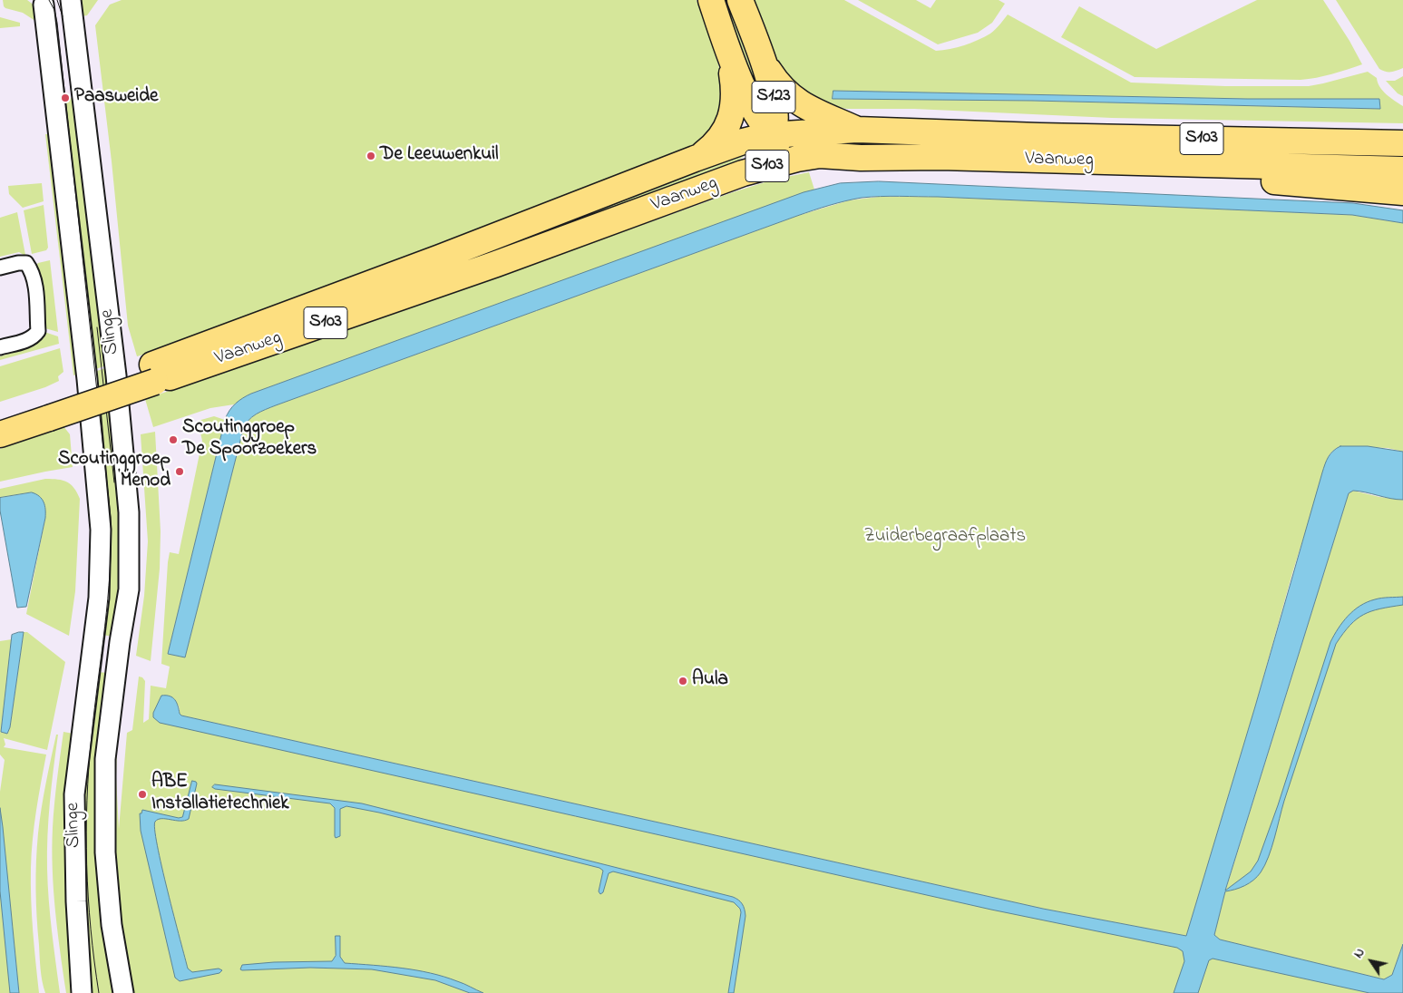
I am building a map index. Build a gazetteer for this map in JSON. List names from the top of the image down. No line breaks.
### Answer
{"streets":{"highway":["S123","S103","Vaanweg"],"main road":["Slinge"]},"crossings":[["S123","Vaanweg"],["S103","Vaanweg"]],"parks":["Zuiderbegraafplaats"],"places":["Paasweide","De Leeuwenkuil","Scoutinggroep De Spoorzoekers","Scoutinggroep Menod","Aula","ABE Installatietechniek"],"north":"top left"}
